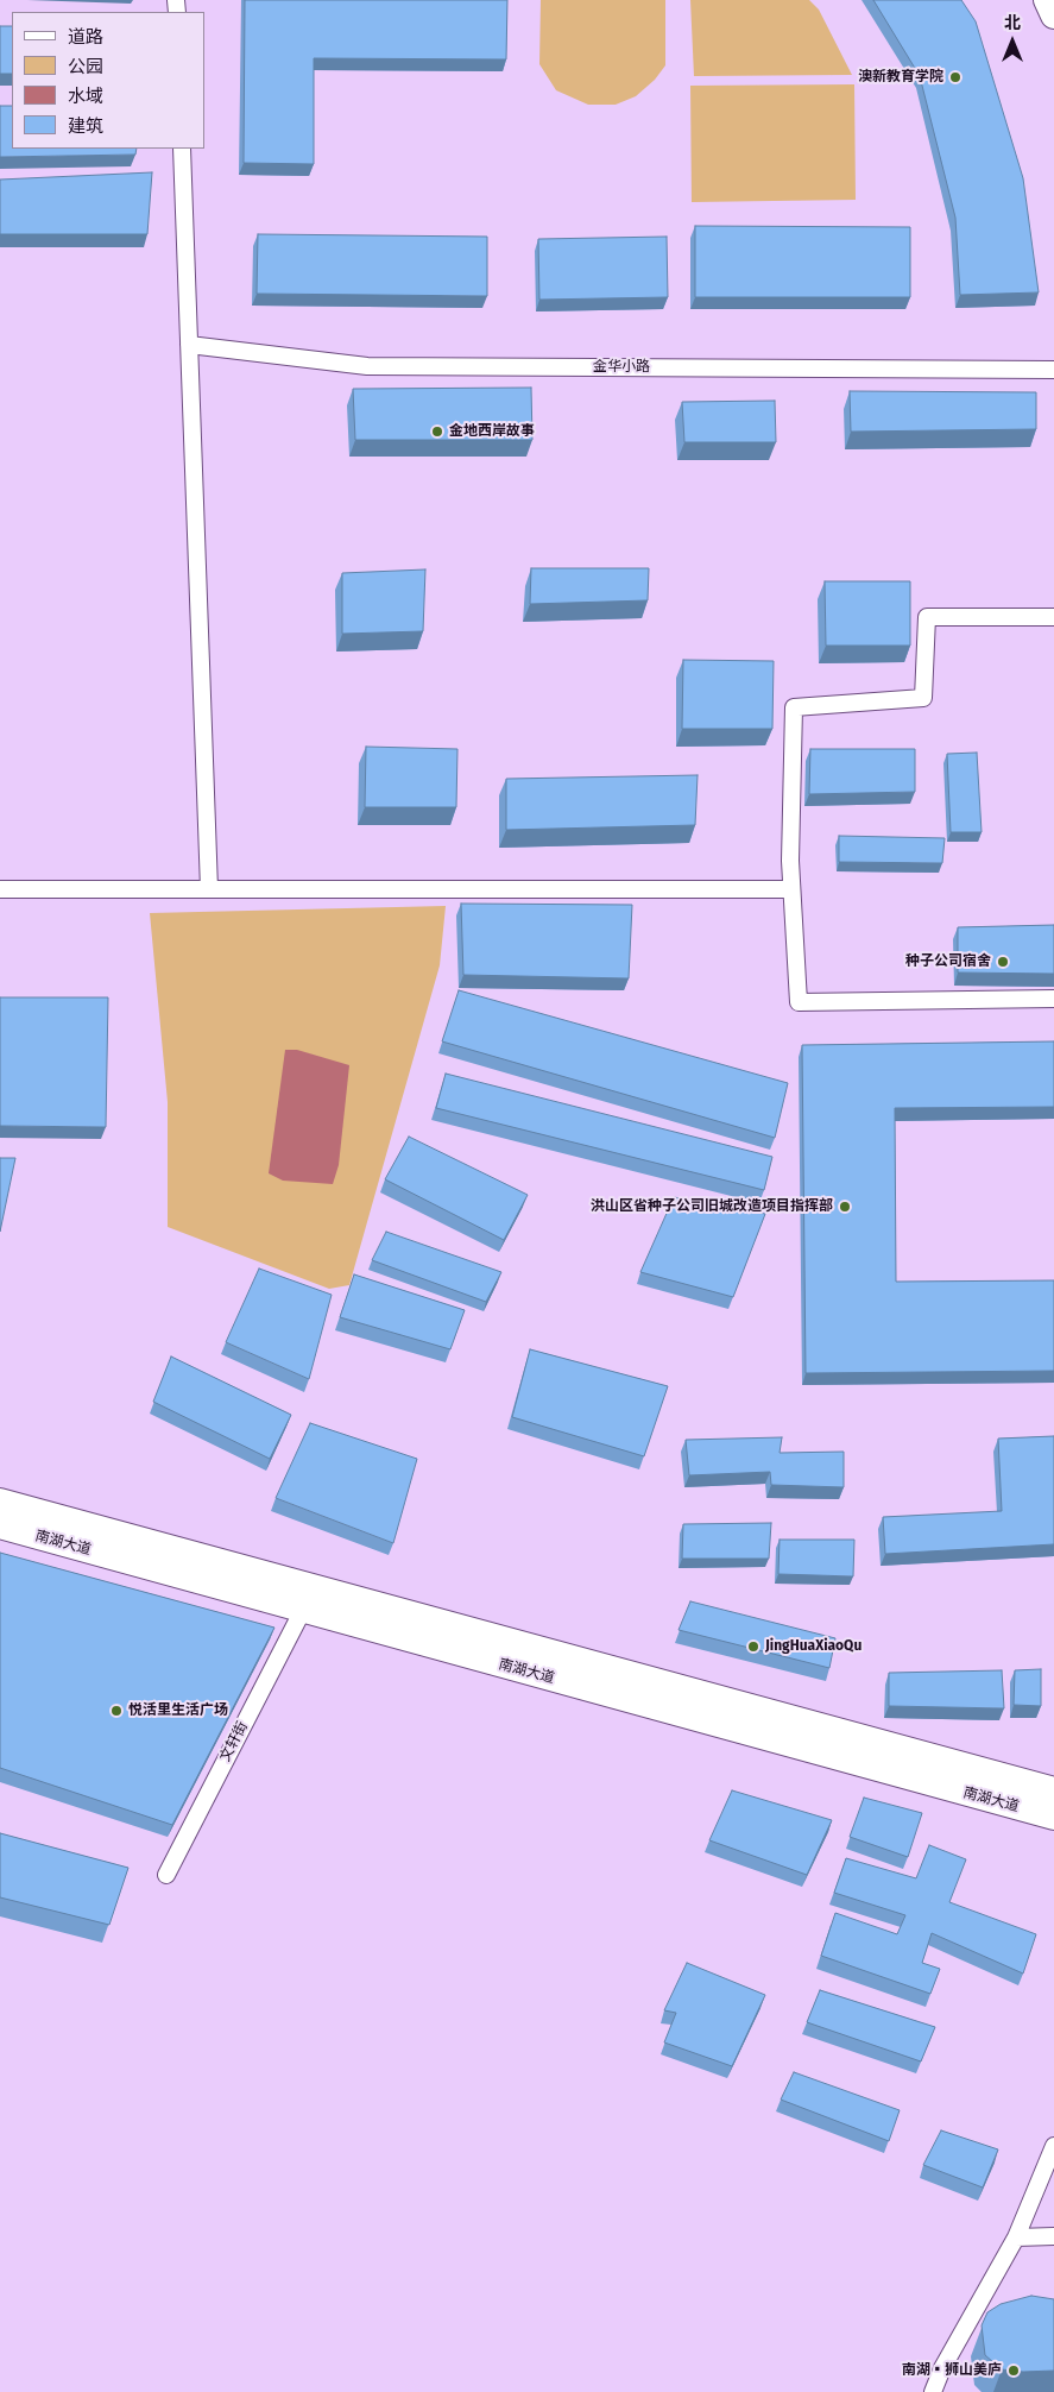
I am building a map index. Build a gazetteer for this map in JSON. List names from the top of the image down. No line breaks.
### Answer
{"streets":{"main road":["南湖大道"],"street":["金华小路","文轩街"]},"crossings":[["南湖大道","文轩街"]],"places":["澳新教育学院","金地西岸故事","种子公司宿舍","洪山区省种子公司旧城改造项目指挥部","JingHuaXiaoQu","悦活里生活广场","南湖▪狮山美庐"],"legend":["道路","公园","水域","建筑"],"north":"top"}
